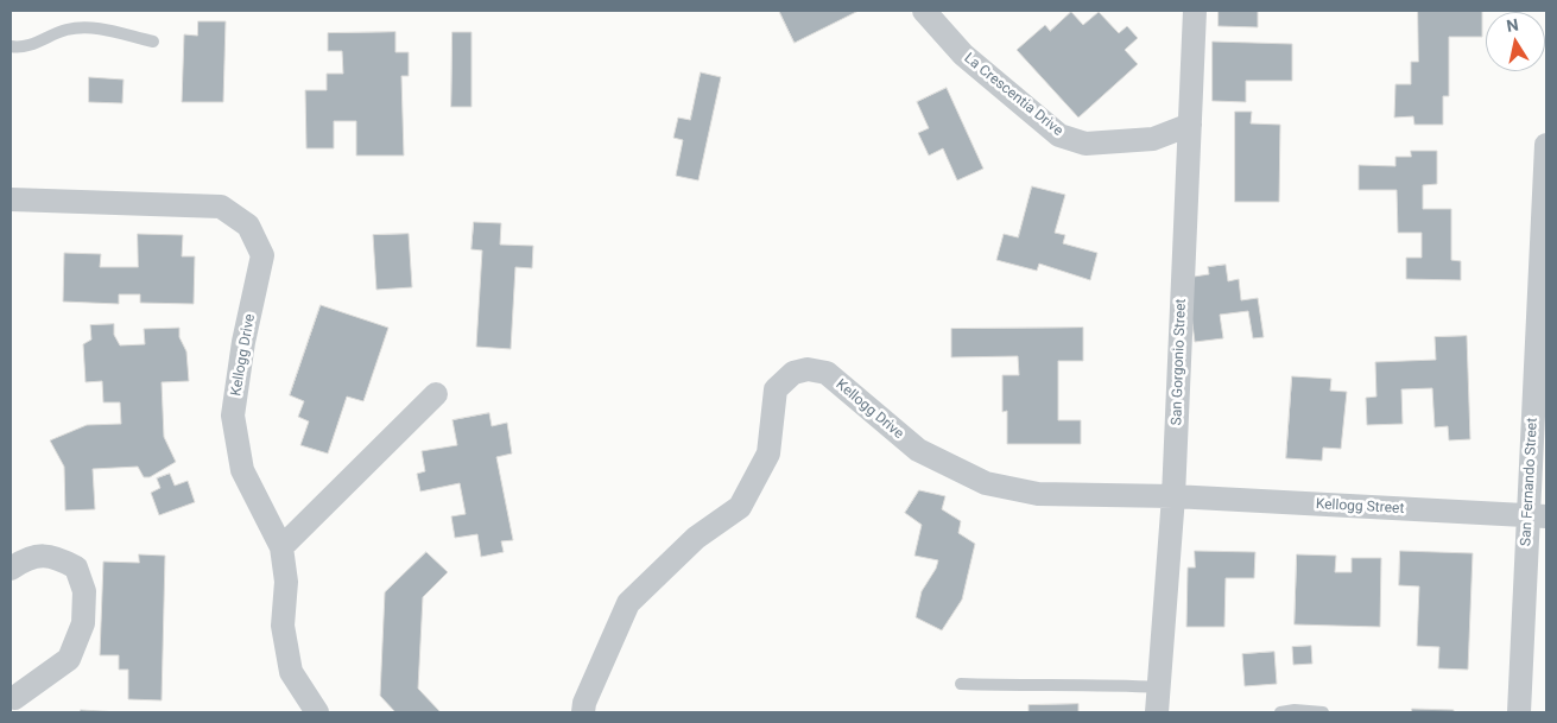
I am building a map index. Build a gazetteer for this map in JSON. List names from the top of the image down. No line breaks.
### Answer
{"streets":{"street":["La Crescentia Drive","Kellogg Drive","San Gorgonio Street","San Fernando Street","Kellogg Street"]},"crossings":[["La Crescentia Drive","San Gorgonio Street"],["Kellogg Drive","San Gorgonio Street"],["Kellogg Drive","Kellogg Street"],["San Gorgonio Street","Kellogg Street"],["San Fernando Street","Kellogg Street"]],"north":"top"}
